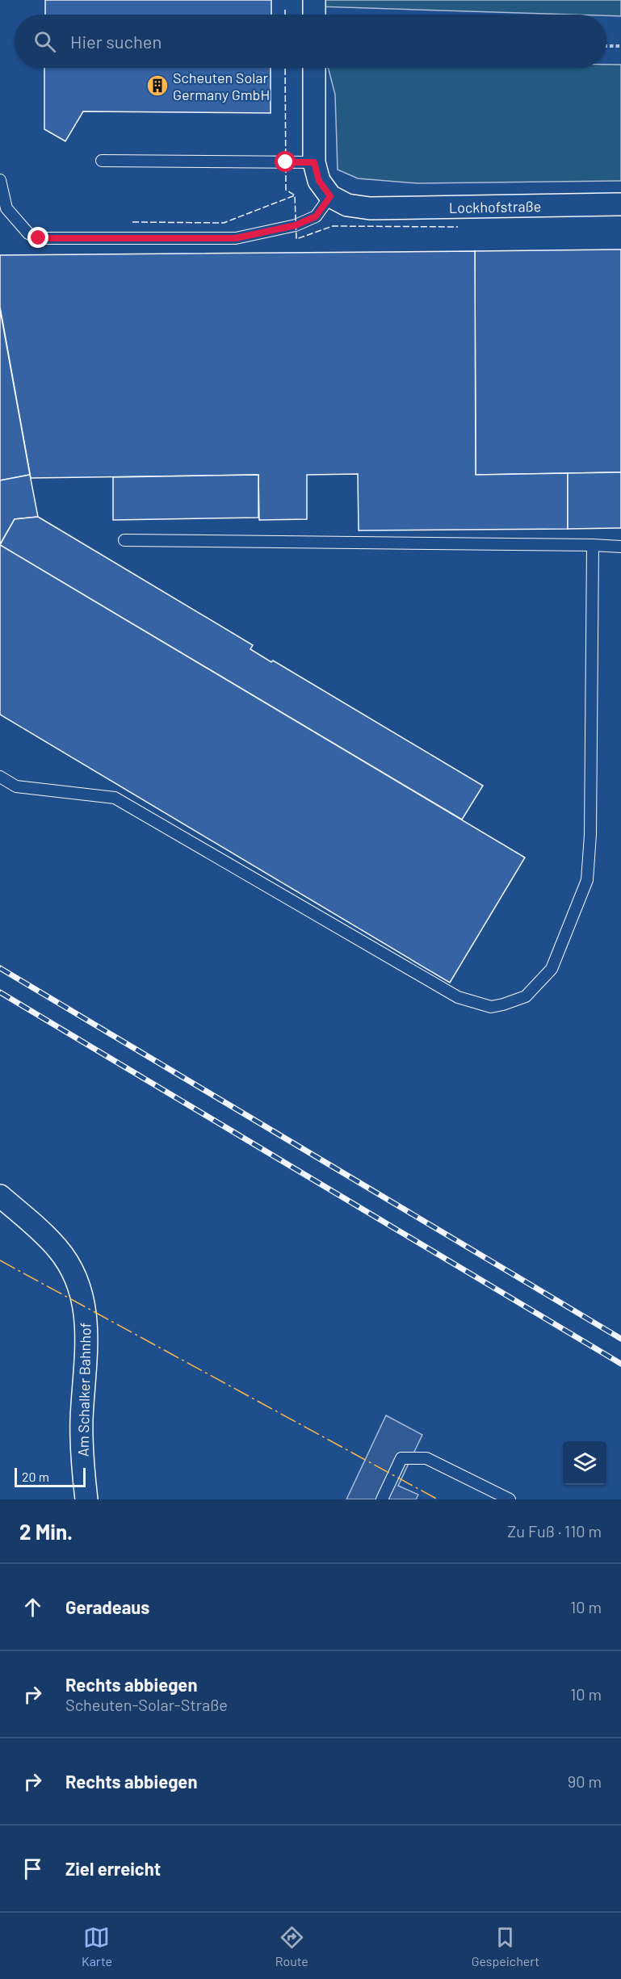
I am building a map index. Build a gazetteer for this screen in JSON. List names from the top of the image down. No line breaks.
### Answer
{"streets":{"street":["Lockhofstraße","Am Schalker Bahnhof"]},"places":{"building":["Scheuten Solar Germany GmbH"]},"scale_bar":"20 m","page":{"search":"Hier suchen","scale":"20 m","heading":["2 Min.","Zu Fuß · 110 m"],"list":[["Geradeaus","10 m"],["Rechts abbiegen","Scheuten-Solar-Straße","10 m"],["Rechts abbiegen","90 m"],"Ziel erreicht"],"nav":["Karte","Route","Gespeichert"]}}
